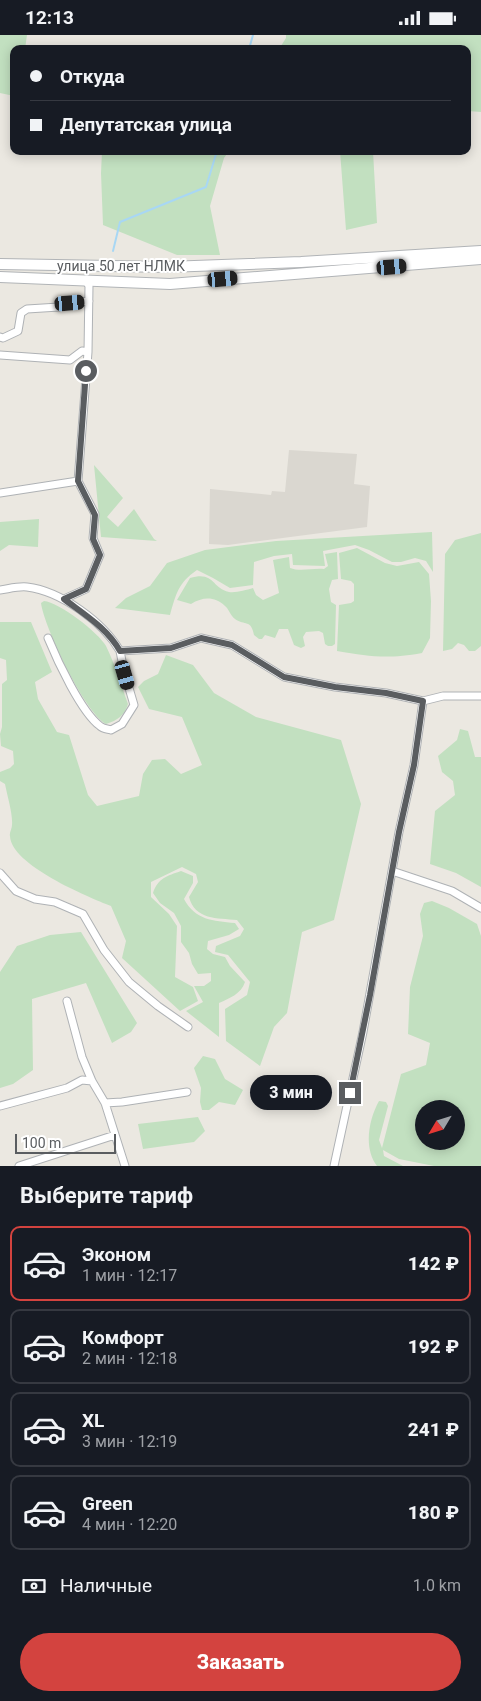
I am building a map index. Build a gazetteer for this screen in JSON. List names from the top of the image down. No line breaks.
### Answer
{"streets":{"main road":["улица 50 лет НЛМК"]},"scale_bar":"100 m","north":"bottom left","page":{"status":"12:13","banner":["Откуда","Депутатская улица"],"bubble":"3 мин","scale":"100 m","heading":"Выберите тариф","list":[{"name":"Эконом","note":"1 мин · 12:17","value":"142 ₽"},{"name":"Комфорт","note":"2 мин · 12:18","value":"192 ₽"},{"name":"XL","note":"3 мин · 12:19","value":"241 ₽"},{"name":"Green","note":"4 мин · 12:20","value":"180 ₽"}],"pay":["Наличные","1.0 km"],"buttons":"Заказать"}}
